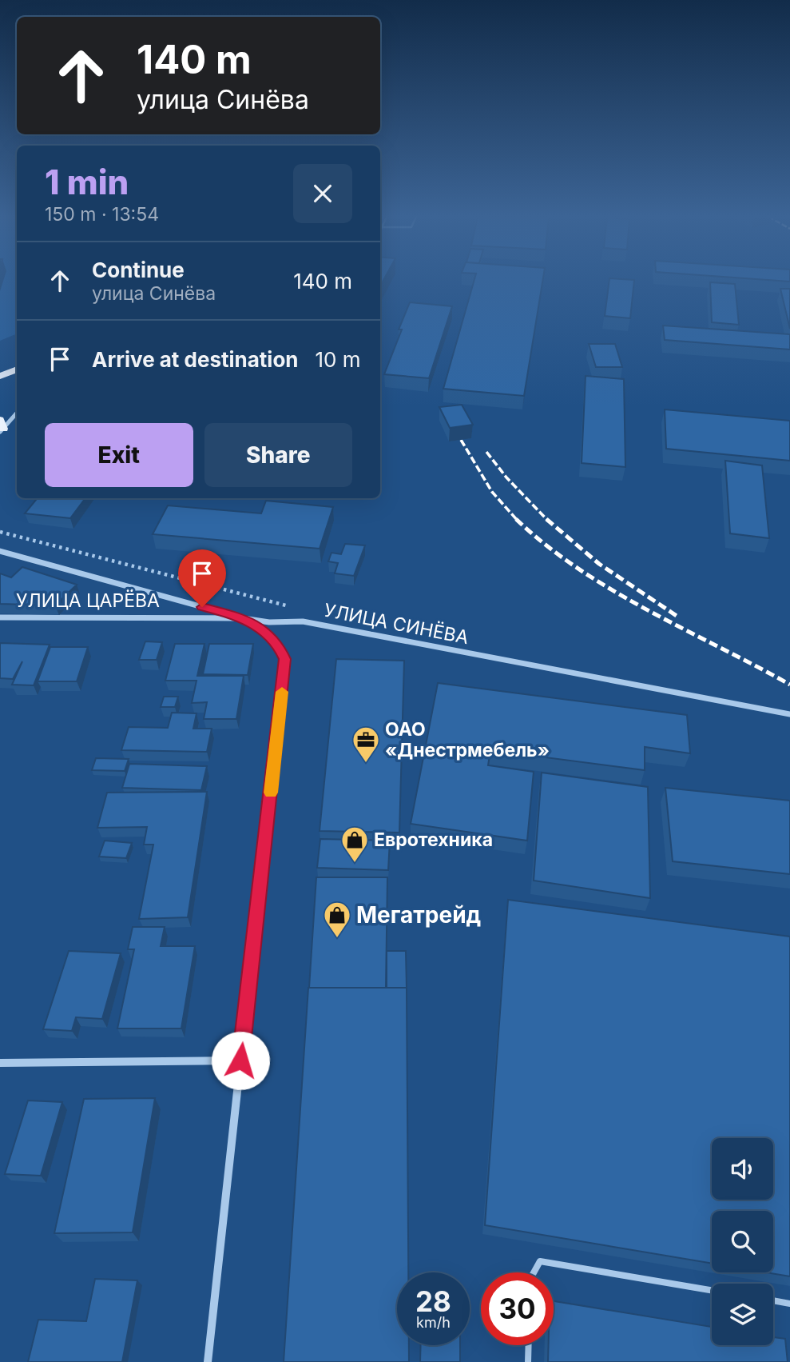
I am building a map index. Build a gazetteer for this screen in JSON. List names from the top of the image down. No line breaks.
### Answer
{"streets":{"street":["УЛИЦА ЦАРЁВА","УЛИЦА СИНЁВА"]},"crossings":[["УЛИЦА ЦАРЁВА","УЛИЦА СИНЁВА"]],"places":{"office":["ОАО «Днестрмебель»"],"shop":["Евротехника","Мегатрейд"]},"page":{"turn":["140 m","улица Синёва"],"heading":["1 min","150 m · 13:54"],"list":[{"name":"Continue","note":"улица Синёва","value":"140 m"},{"name":"Arrive at destination","value":"10 m"}],"buttons":["Exit","Share"],"speed":"28 km/h","limit":"30"}}
